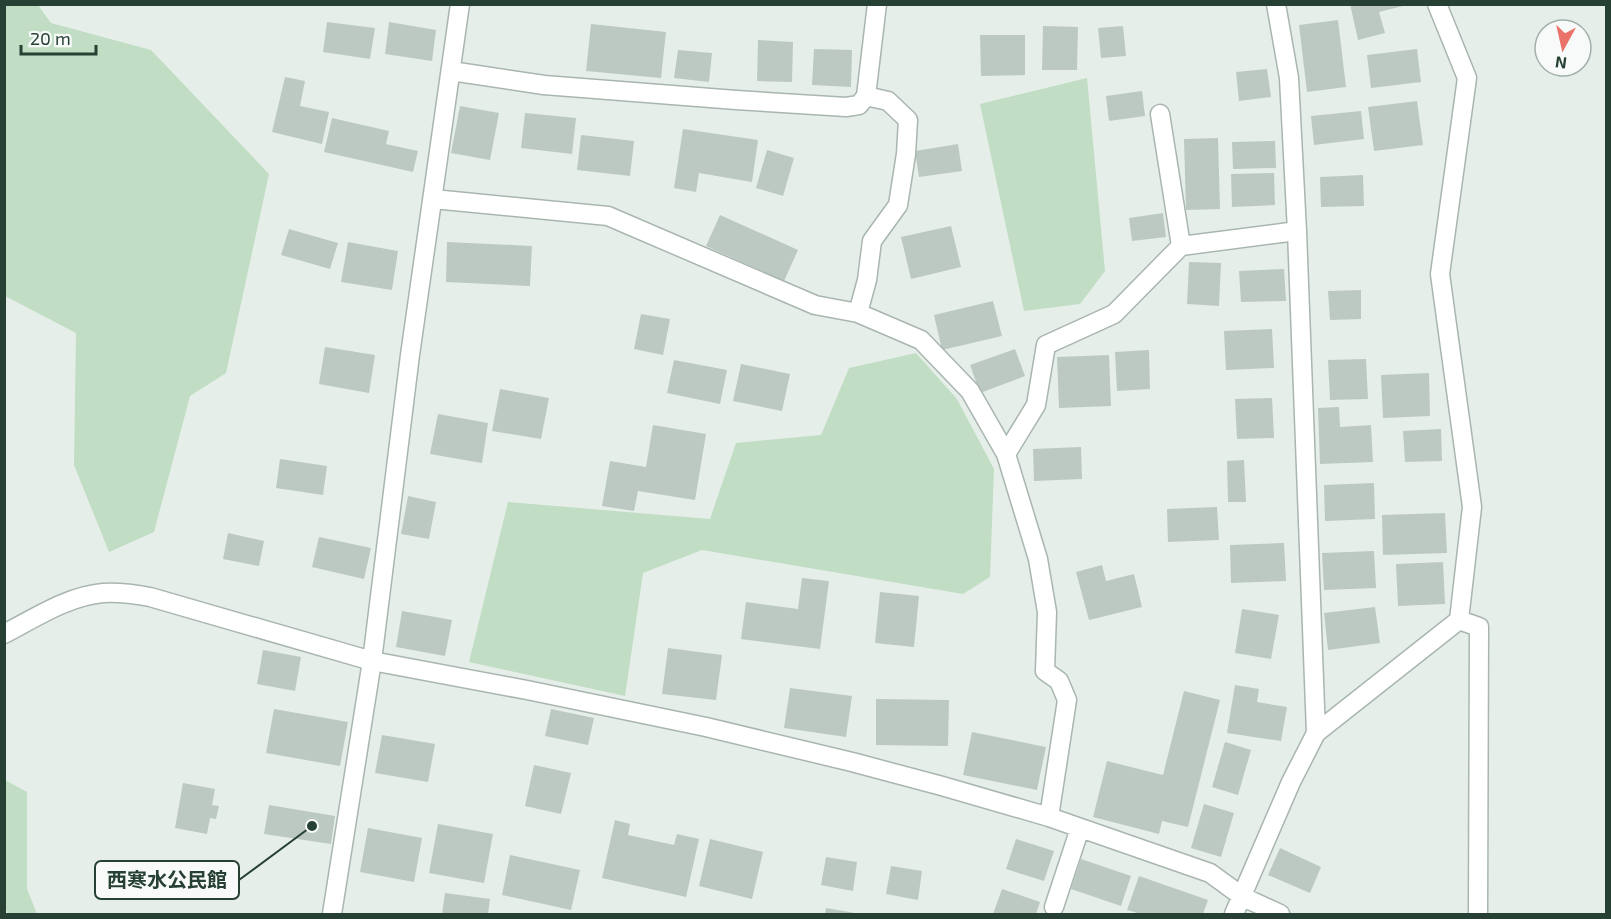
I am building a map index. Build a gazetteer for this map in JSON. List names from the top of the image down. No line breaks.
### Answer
{"places":["西寒水公民館"],"scale_bar":"20 m","north":"bottom"}
